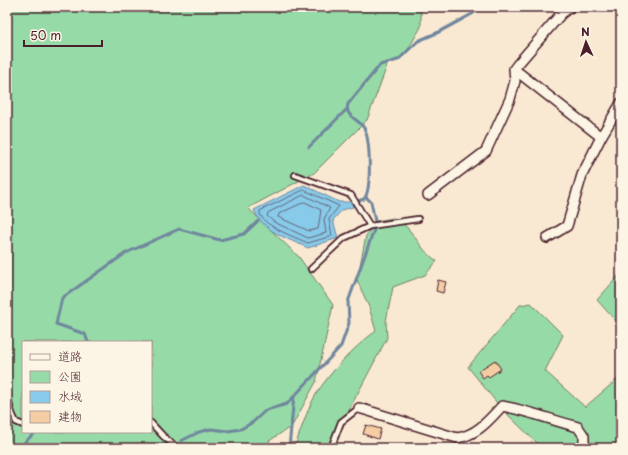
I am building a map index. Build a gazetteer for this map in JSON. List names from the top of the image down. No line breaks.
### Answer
{"legend":["道路","公園","水域","建物"],"scale_bar":"50 m","north":"top"}
